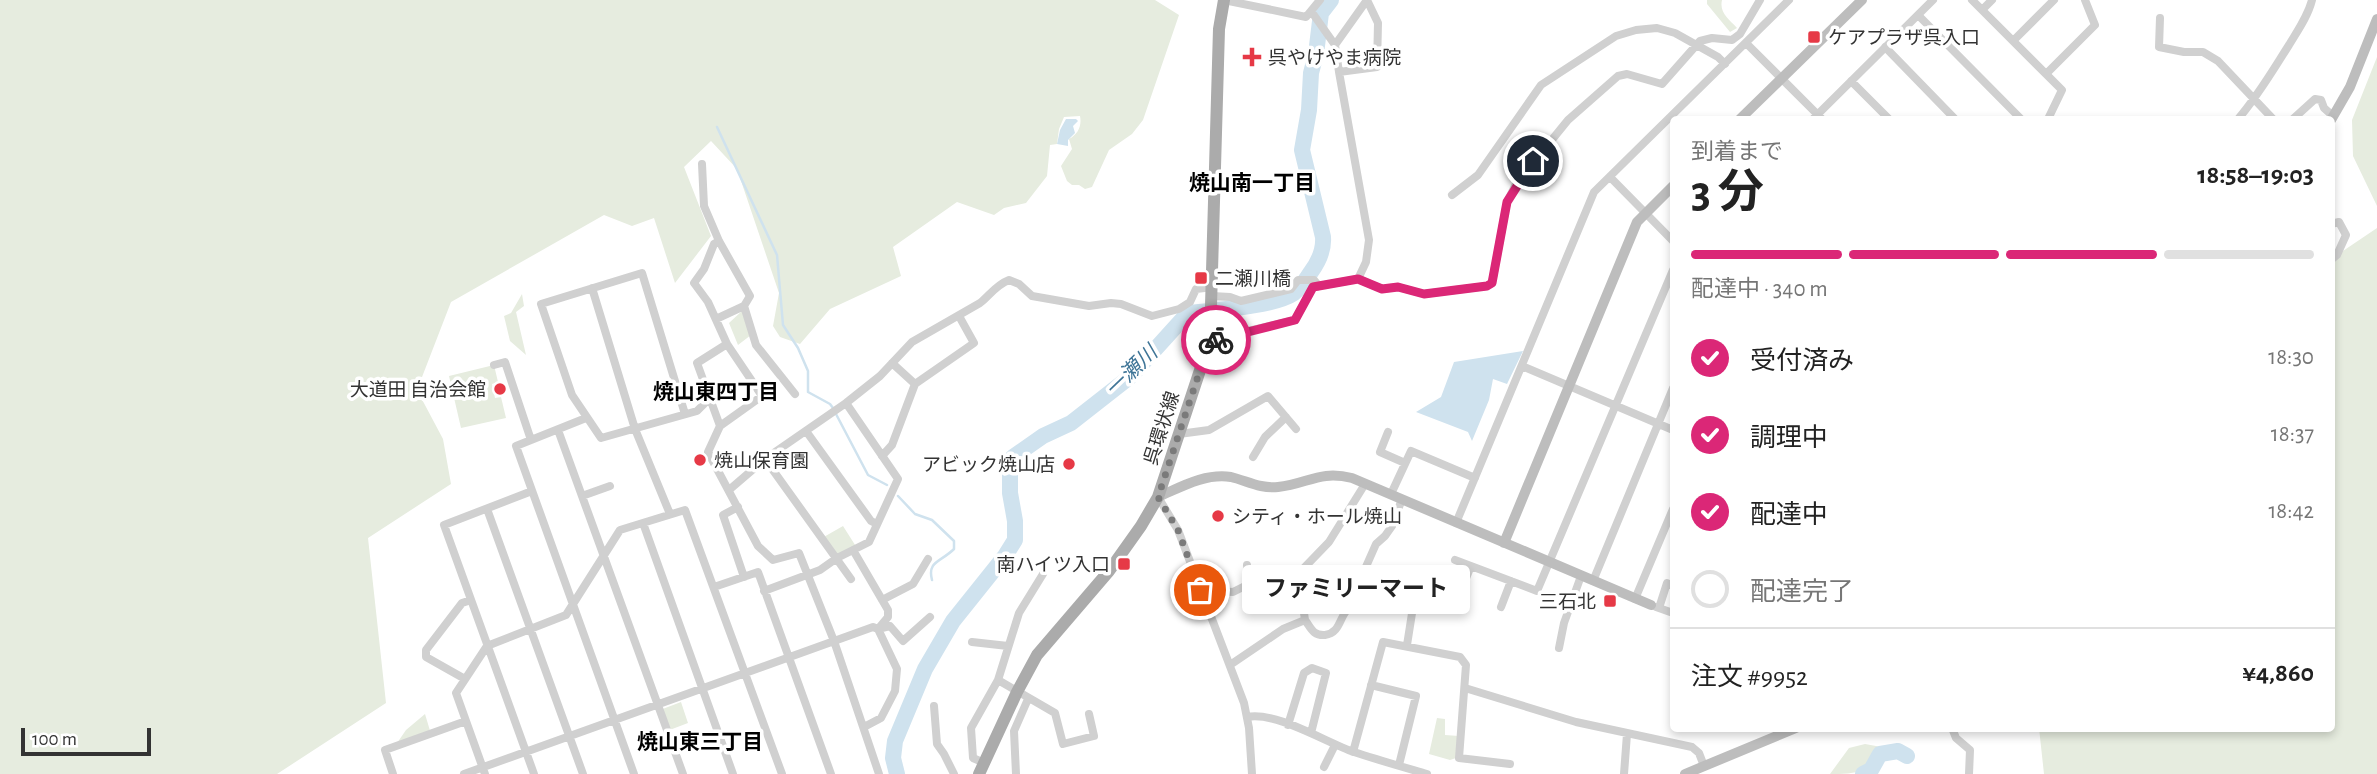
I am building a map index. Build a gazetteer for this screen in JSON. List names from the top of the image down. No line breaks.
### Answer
{"streets":{"main road":["呉環状線"]},"districts":["焼山南一丁目","焼山東四丁目","焼山東三丁目"],"water":["一瀬川"],"places":{"transit":["ケアプラザ呉入口","二瀬川橋","南ハイツ入口","三石北"],"health":["呉やけやま病院"],"other":["大道田 自治会館","焼山保育園","アビック焼山店","シティ・ホール焼山","ファミリーマート"]},"scale_bar":"100 m","page":{"heading":["3 分","到着まで","18:58–19:03"],"panel":["注文 #9952","¥4,860"],"bar":"配達中 · 340 m","list":[["受付済み","18:30"],["調理中","18:37"],["配達中","18:42"],"配達完了"],"bubble":"ファミリーマート","scale":"100 m"}}
